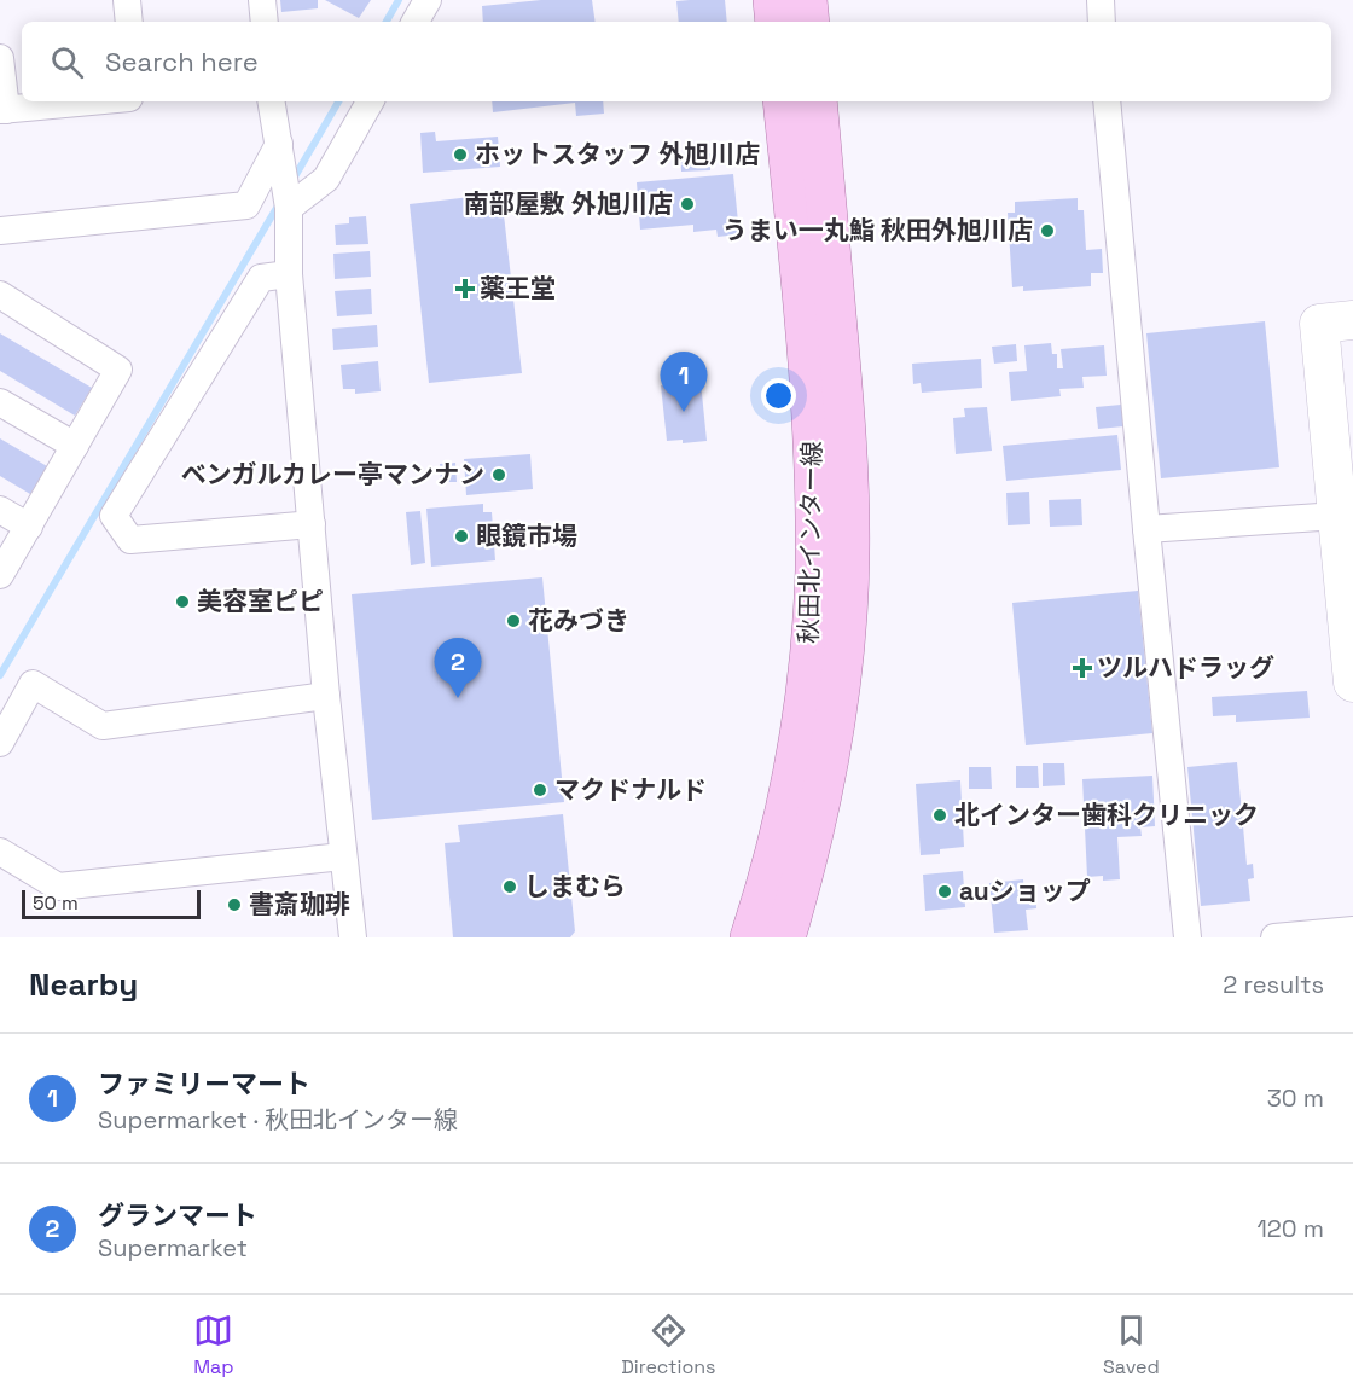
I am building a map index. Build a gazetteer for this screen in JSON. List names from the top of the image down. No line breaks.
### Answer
{"streets":{"main road":["秋田北インター線"]},"places":{"other":["ホットスタッフ 外旭川店","南部屋敷 外旭川店","うまい一丸鮨 秋田外旭川店","ベンガルカレー亭マンナン","眼鏡市場","美容室ピピ","花みづき","マクドナルド","北インター歯科クリニック","しまむら","auショップ","書斎珈琲"],"health":["薬王堂","ツルハドラッグ"]},"scale_bar":"50 m","page":{"search":"Search here","pins":["1","2"],"scale":"50 m","heading":["Nearby","2 results"],"list":[{"mark":"1","name":"ファミリーマート","note":"Supermarket · 秋田北インター線","value":"30 m"},{"mark":"2","name":"グランマート","note":"Supermarket","value":"120 m"}],"nav":["Map","Directions","Saved"]}}
